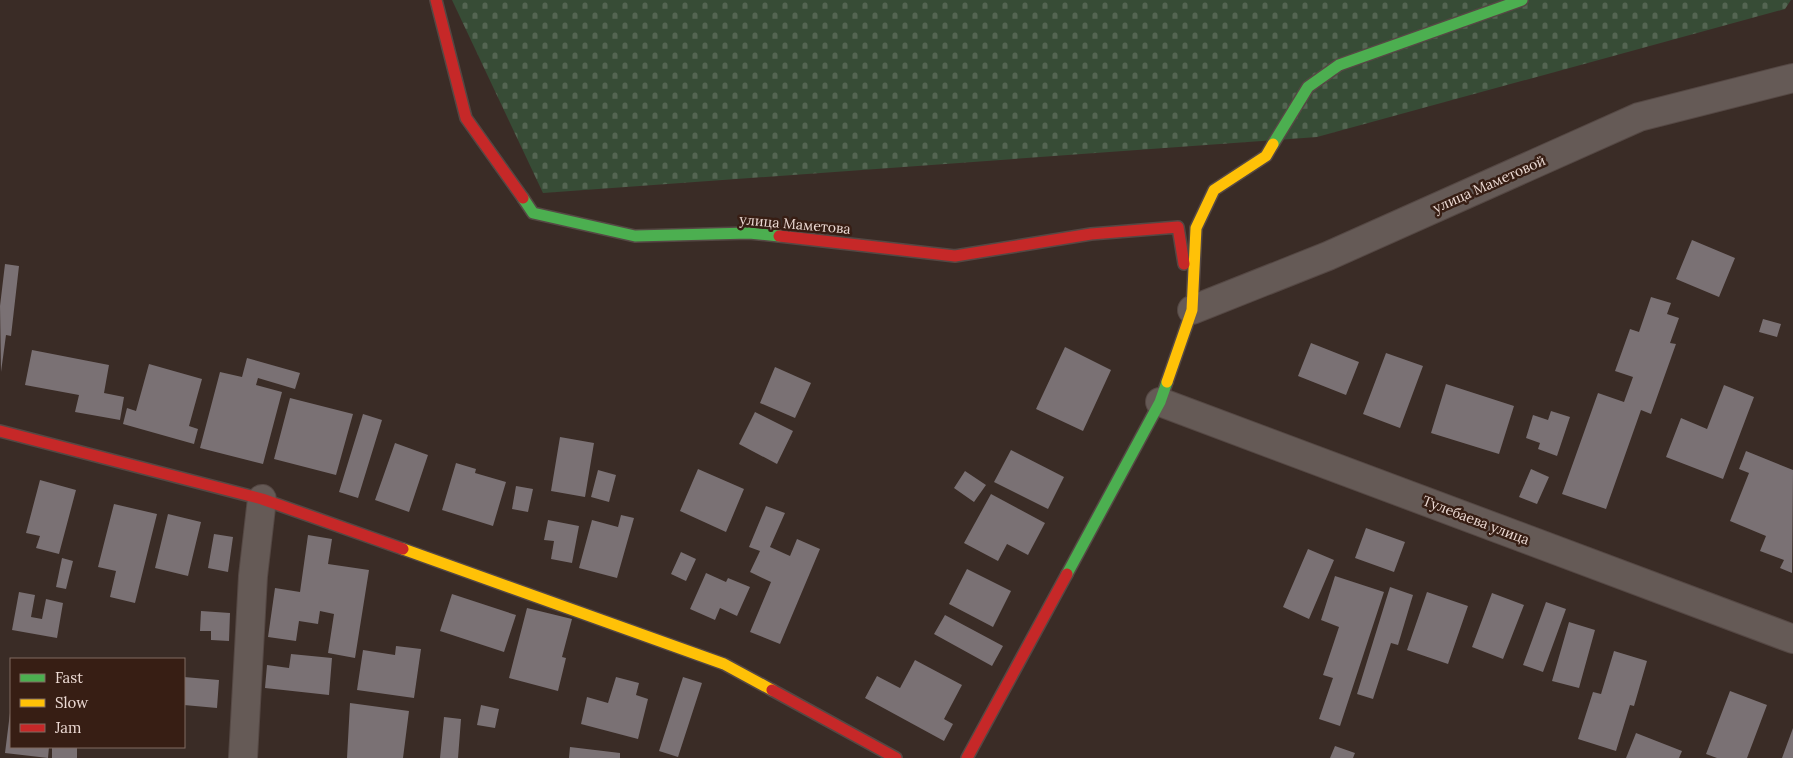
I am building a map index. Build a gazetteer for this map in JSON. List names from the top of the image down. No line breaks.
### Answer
{"streets":{"street":["улица Маметовой","улица Маметова","Тулебаева улица"]},"crossings":[["улица Маметовой","улица Маметова"]],"legend":["Fast","Slow","Jam"]}
